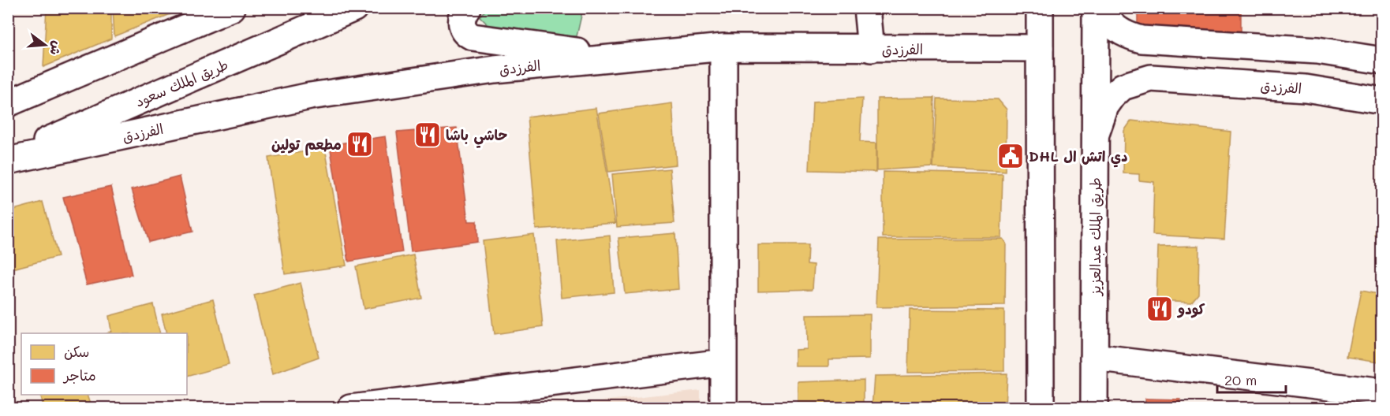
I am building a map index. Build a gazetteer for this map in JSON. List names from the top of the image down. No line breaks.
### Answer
{"streets":{"main road":["الفرزدق","طريق الملك سعود","طريق الملك عبدالعزيز"]},"crossings":[["الفرزدق","طريق الملك سعود"],["الفرزدق","طريق الملك عبدالعزيز"]],"places":{"restaurant":["حاشي باشا","مطعم تولين","كودو"],"public building":["DHL دي اتش ال"]},"legend":["سكن","متاجر"],"scale_bar":"20 m","north":"right"}
